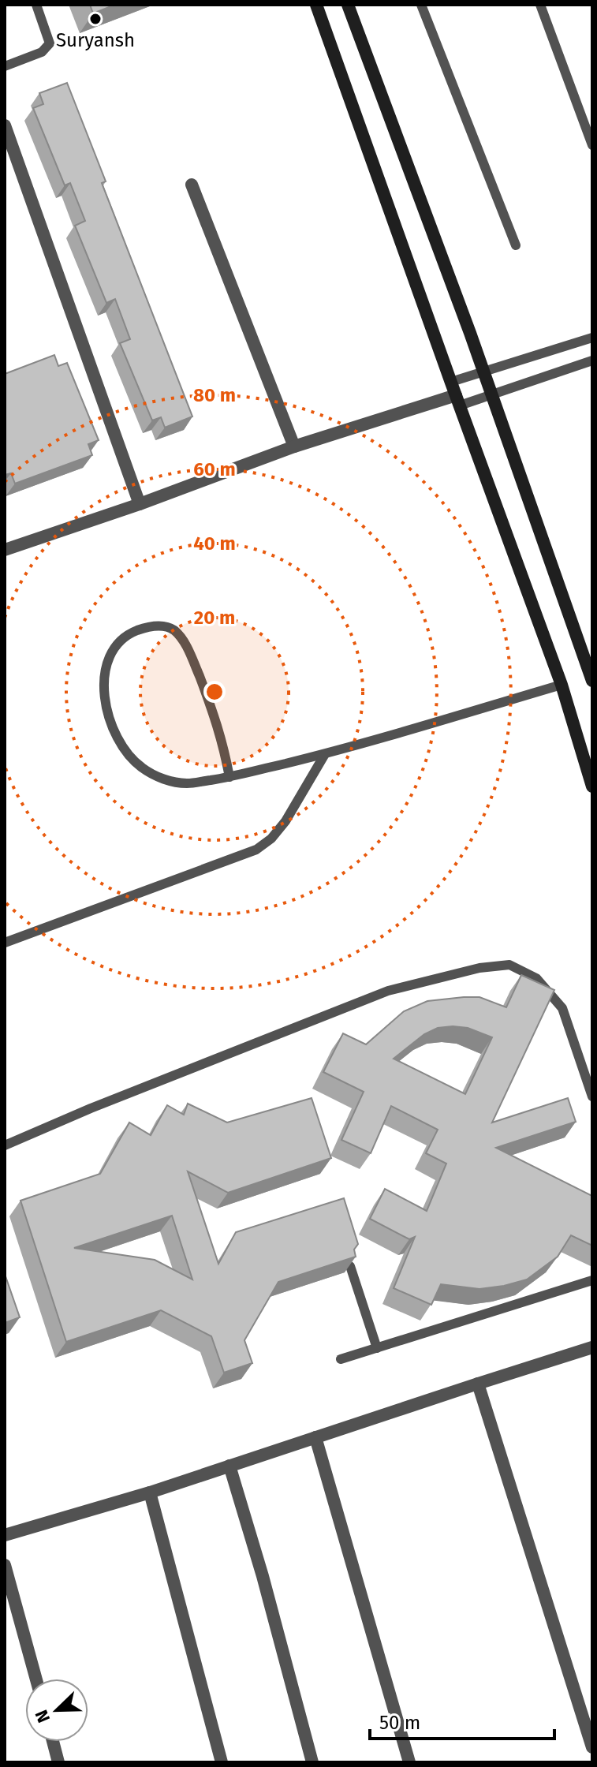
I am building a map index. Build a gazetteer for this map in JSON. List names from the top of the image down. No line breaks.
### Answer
{"places":["Suryansh"],"scale_bar":"50 m","north":"bottom left","rings":["80 m","60 m","40 m","20 m"]}
